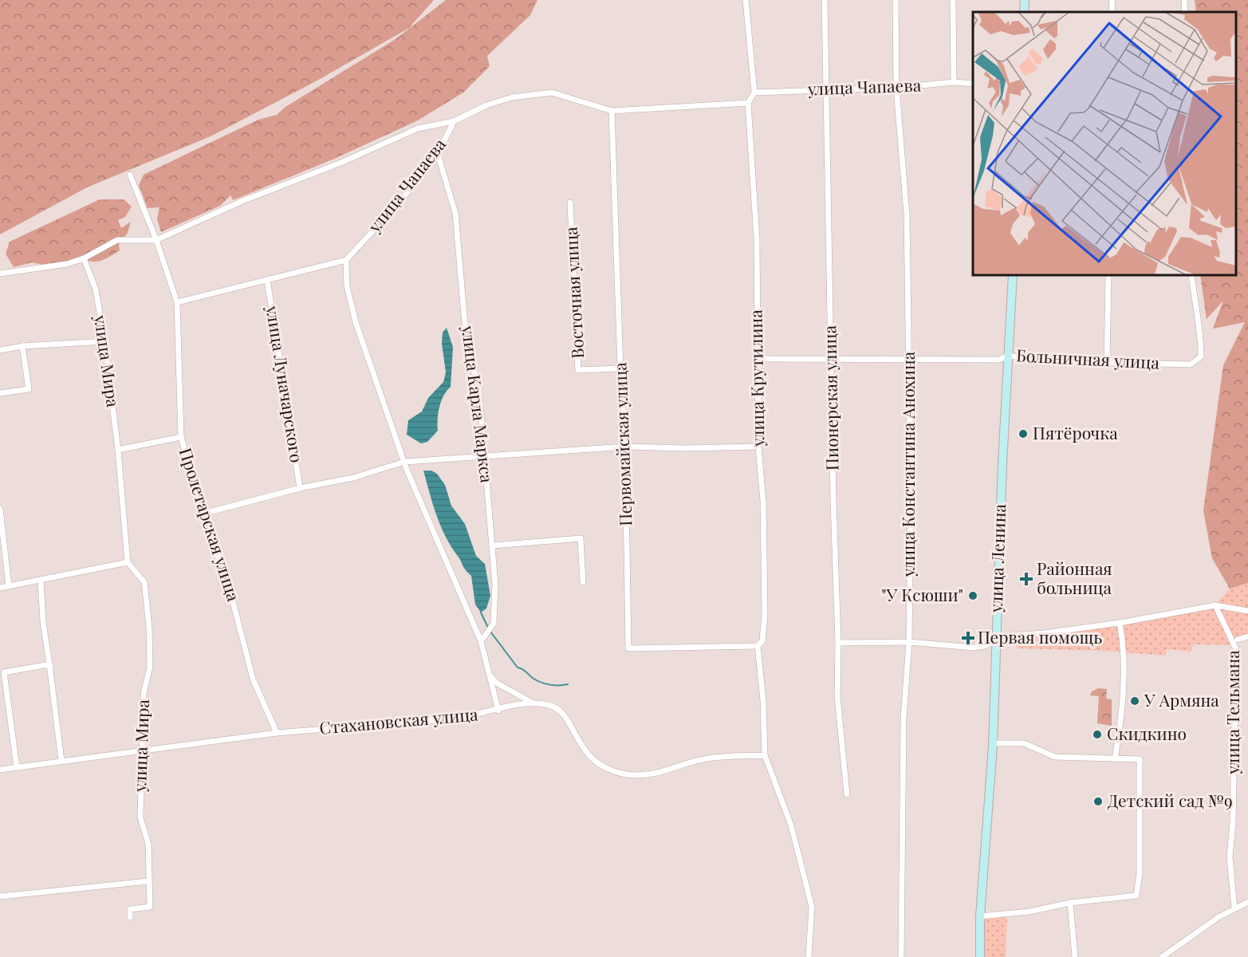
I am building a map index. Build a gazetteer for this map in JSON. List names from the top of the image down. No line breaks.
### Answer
{"streets":{"main road":["улица Ленина"],"street":["улица Чапаева","Восточная улица","Больничная улица","улица Мира","улица Крутилина","улица Луначарского","Пионерская улица","улица Карла Маркса","Первомайская улица","улица Константина Анохина","Пролетарская улица","улица Тельмана","Стахановская улица"]},"crossings":[["улица Чапаева","улица Крутилина"],["улица Чапаева","Пионерская улица"],["улица Чапаева","улица Карла Маркса"],["улица Чапаева","Первомайская улица"],["улица Чапаева","улица Константина Анохина"],["Восточная улица","Первомайская улица"],["Больничная улица","улица Крутилина"],["Больничная улица","Пионерская улица"],["Больничная улица","улица Константина Анохина"],["Больничная улица","улица Ленина"],["улица Мира","Стахановская улица"],["улица Крутилина","Первомайская улица"],["улица Крутилина","Стахановская улица"],["Пролетарская улица","Стахановская улица"]],"places":{"other":["Пятёрочка","\"У Ксюши\"","У Армяна","Скидкино","Детский сад №9"],"health":["Районная больница","Первая помощь"]}}
